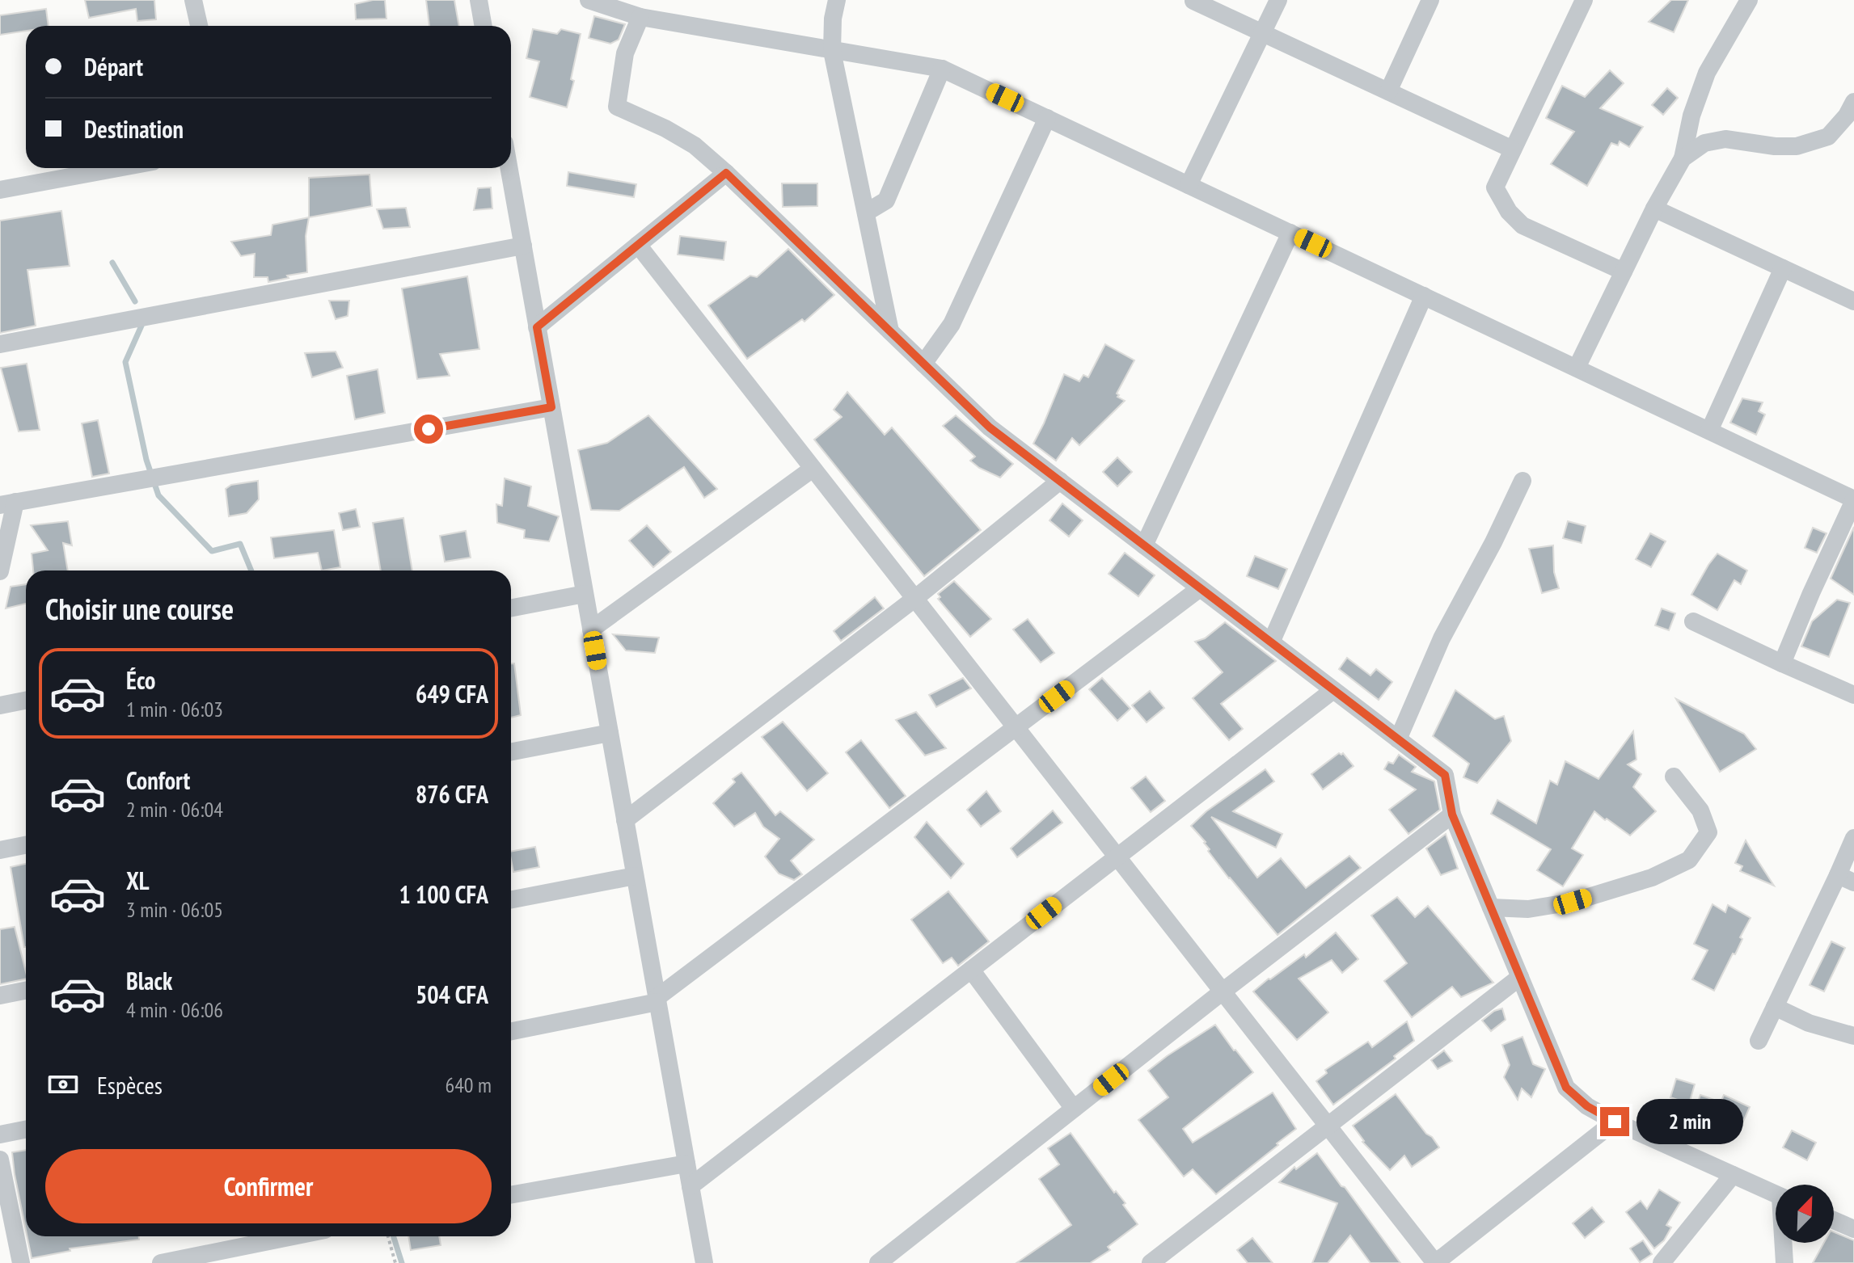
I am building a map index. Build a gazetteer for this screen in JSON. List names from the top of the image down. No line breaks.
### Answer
{"north":"top right","page":{"banner":["Départ","Destination"],"heading":"Choisir une course","list":[{"name":"Éco","note":"1 min · 06:03","value":"649 CFA"},{"name":"Confort","note":"2 min · 06:04","value":"876 CFA"},{"name":"XL","note":"3 min · 06:05","value":"1 100 CFA"},{"name":"Black","note":"4 min · 06:06","value":"504 CFA"}],"pay":["Espèces","640 m"],"bubble":"2 min","buttons":"Confirmer"}}
